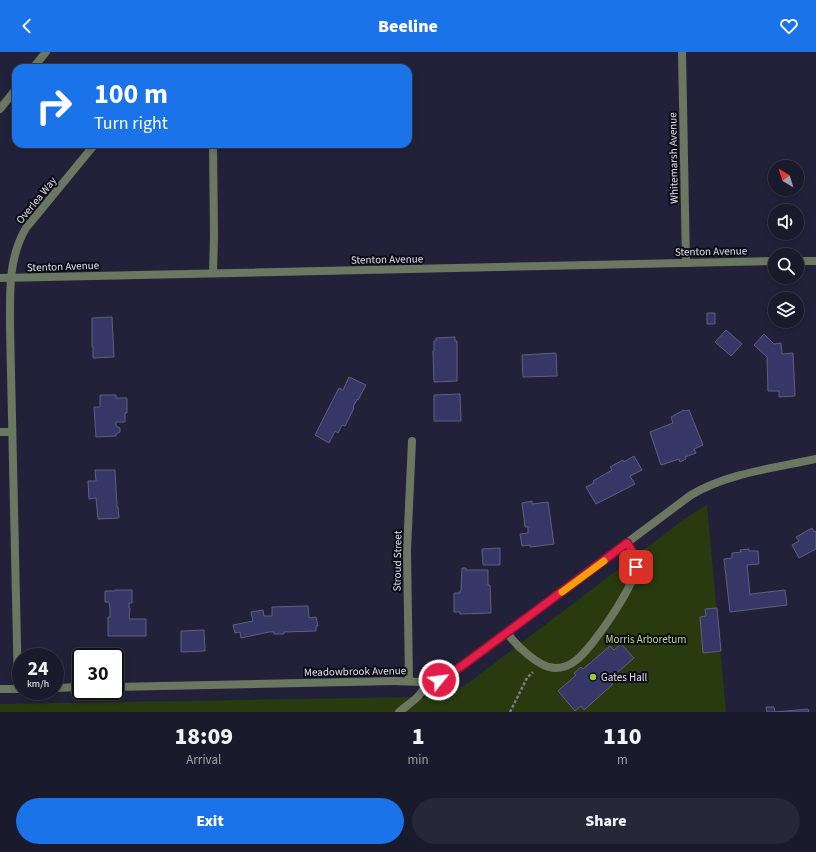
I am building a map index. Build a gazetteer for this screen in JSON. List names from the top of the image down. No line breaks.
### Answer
{"streets":{"street":["Whitemarsh Avenue","Overlea Way","Stenton Avenue","Stroud Street","Meadowbrook Avenue"]},"crossings":[["Whitemarsh Avenue","Stenton Avenue"],["Overlea Way","Stenton Avenue"],["Stroud Street","Meadowbrook Avenue"]],"parks":["Morris Arboretum"],"places":["Gates Hall"],"north":"top left","page":{"header":"Beeline","turn":["100 m","Turn right"],"speed":"24 km/h","limit":"30","eta":["18:09","Arrival","1","min","110","m"],"buttons":["Exit","Share"]}}
